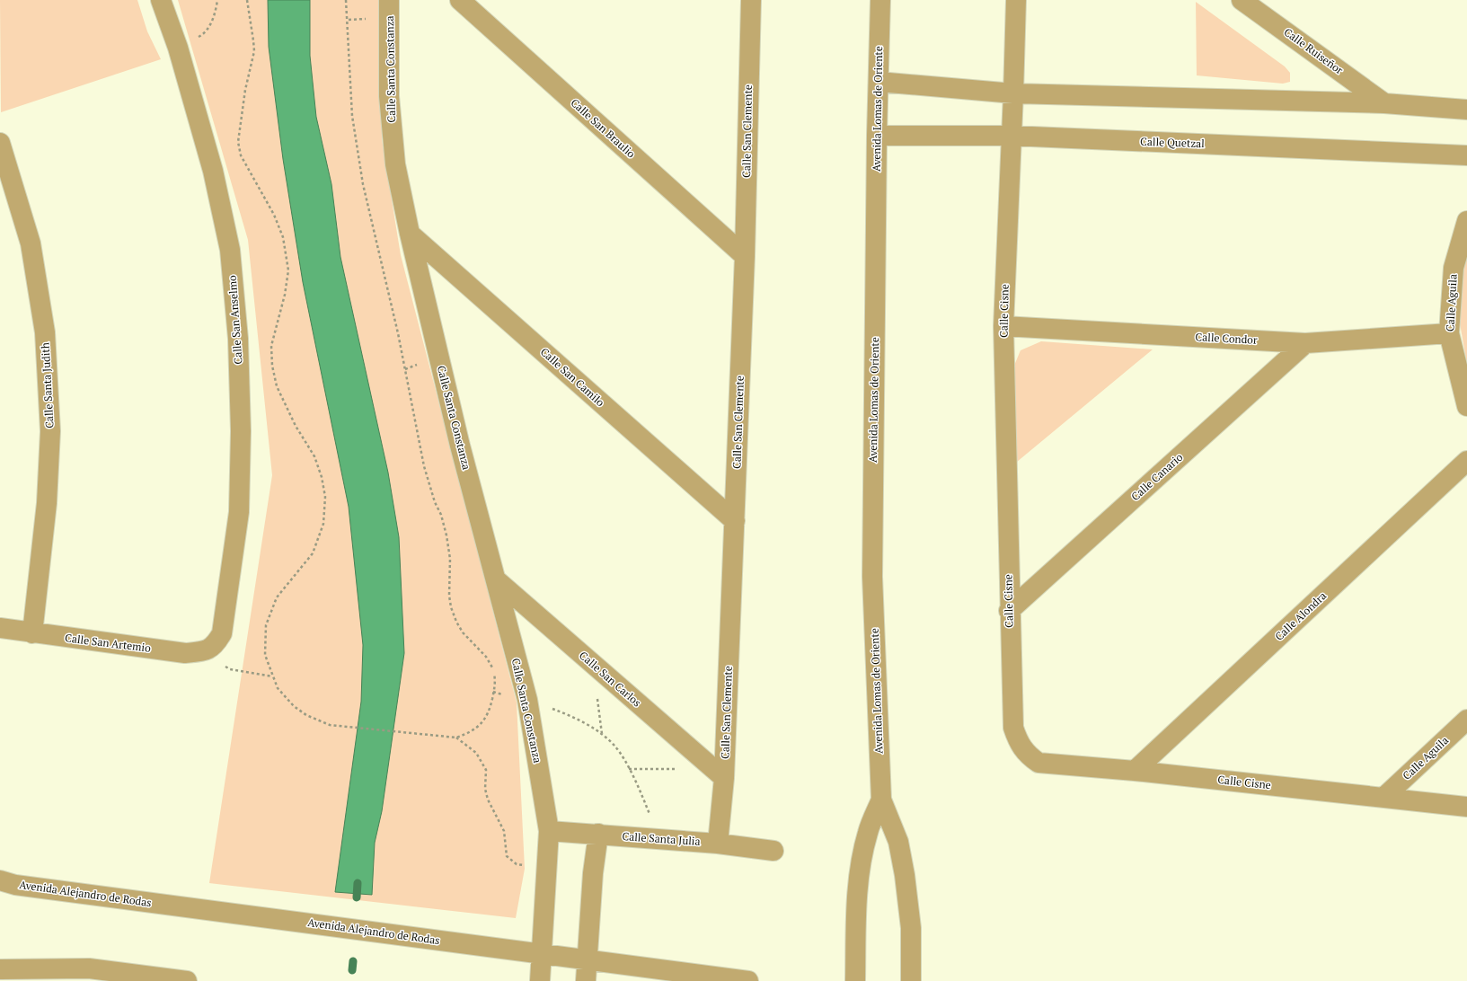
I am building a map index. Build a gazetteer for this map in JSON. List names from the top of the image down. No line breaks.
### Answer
{"streets":{"street":["Calle Ruiseñor","Calle Santa Constanza","Avenida Lomas de Oriente","Calle San Braulio","Calle San Clemente","Calle Quetzal","Calle Aguila","Calle Cisne","Calle San Anselmo","Calle Condor","Calle San Camilo","Calle Santa Judith","Calle Canario","Calle Alondra","Calle San Artemio","Calle San Carlos","Calle Santa Julia","Avenida Alejandro de Rodas"]},"crossings":[["Calle Santa Constanza","Calle San Camilo"],["Calle Santa Constanza","Calle San Carlos"],["Calle Santa Constanza","Calle Santa Julia"],["Calle Santa Constanza","Avenida Alejandro de Rodas"],["Avenida Lomas de Oriente","Calle Quetzal"],["Calle San Braulio","Calle San Clemente"],["Calle San Clemente","Calle San Camilo"],["Calle San Clemente","Calle San Carlos"],["Calle San Clemente","Calle Santa Julia"],["Calle Quetzal","Calle Cisne"],["Calle Aguila","Calle Cisne"],["Calle Aguila","Calle Condor"],["Calle Cisne","Calle Condor"],["Calle Cisne","Calle Canario"],["Calle Cisne","Calle Alondra"],["Calle San Anselmo","Calle San Artemio"],["Calle Condor","Calle Canario"],["Calle Santa Judith","Calle San Artemio"]]}
